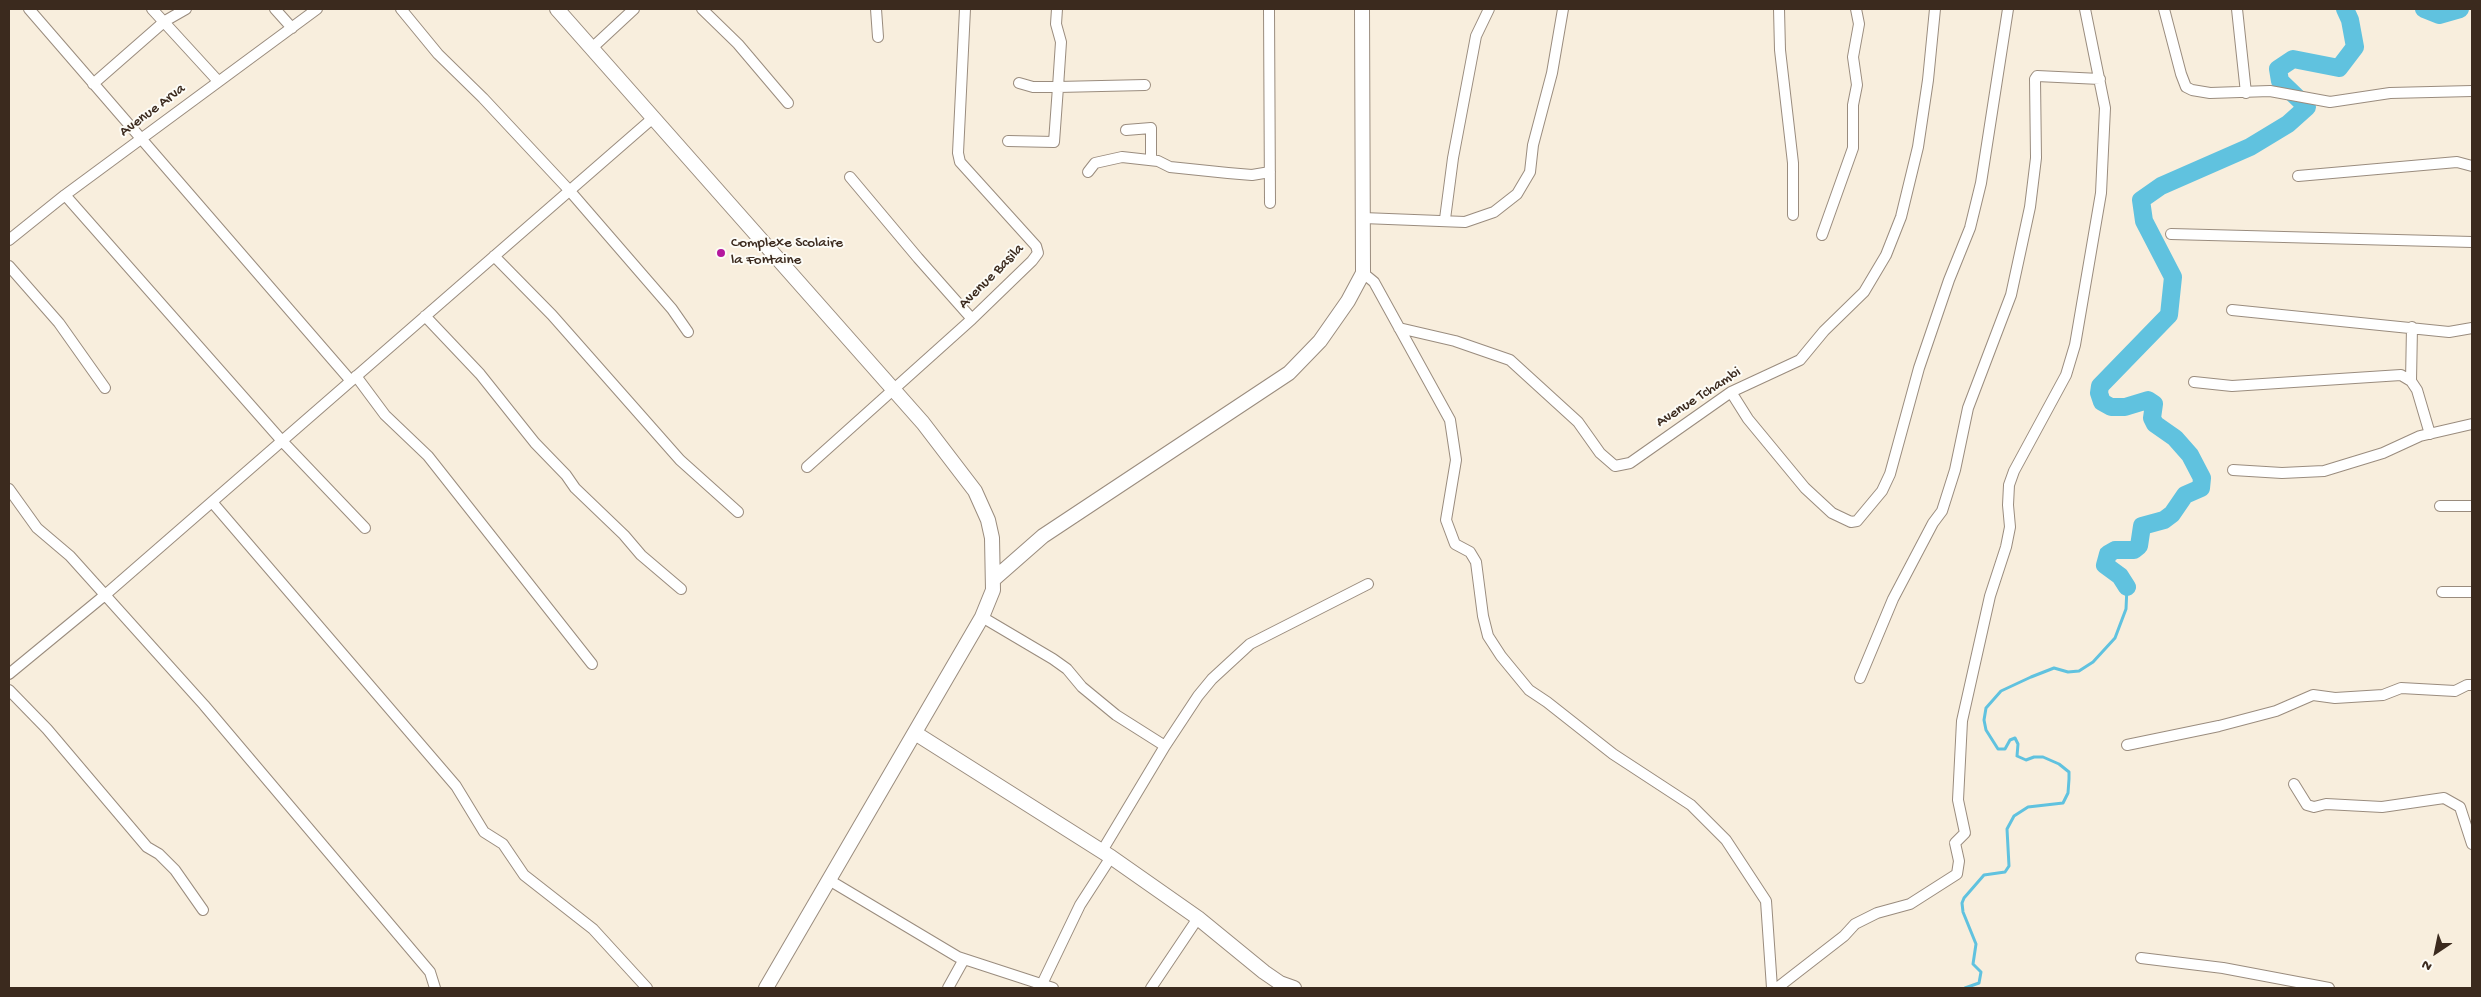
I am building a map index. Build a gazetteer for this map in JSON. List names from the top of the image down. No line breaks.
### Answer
{"streets":{"street":["Avenue Arva","Avenue Basila","Avenue Tchambi"]},"places":["Complexe Scolaire la Fontaine"],"north":"bottom left"}
